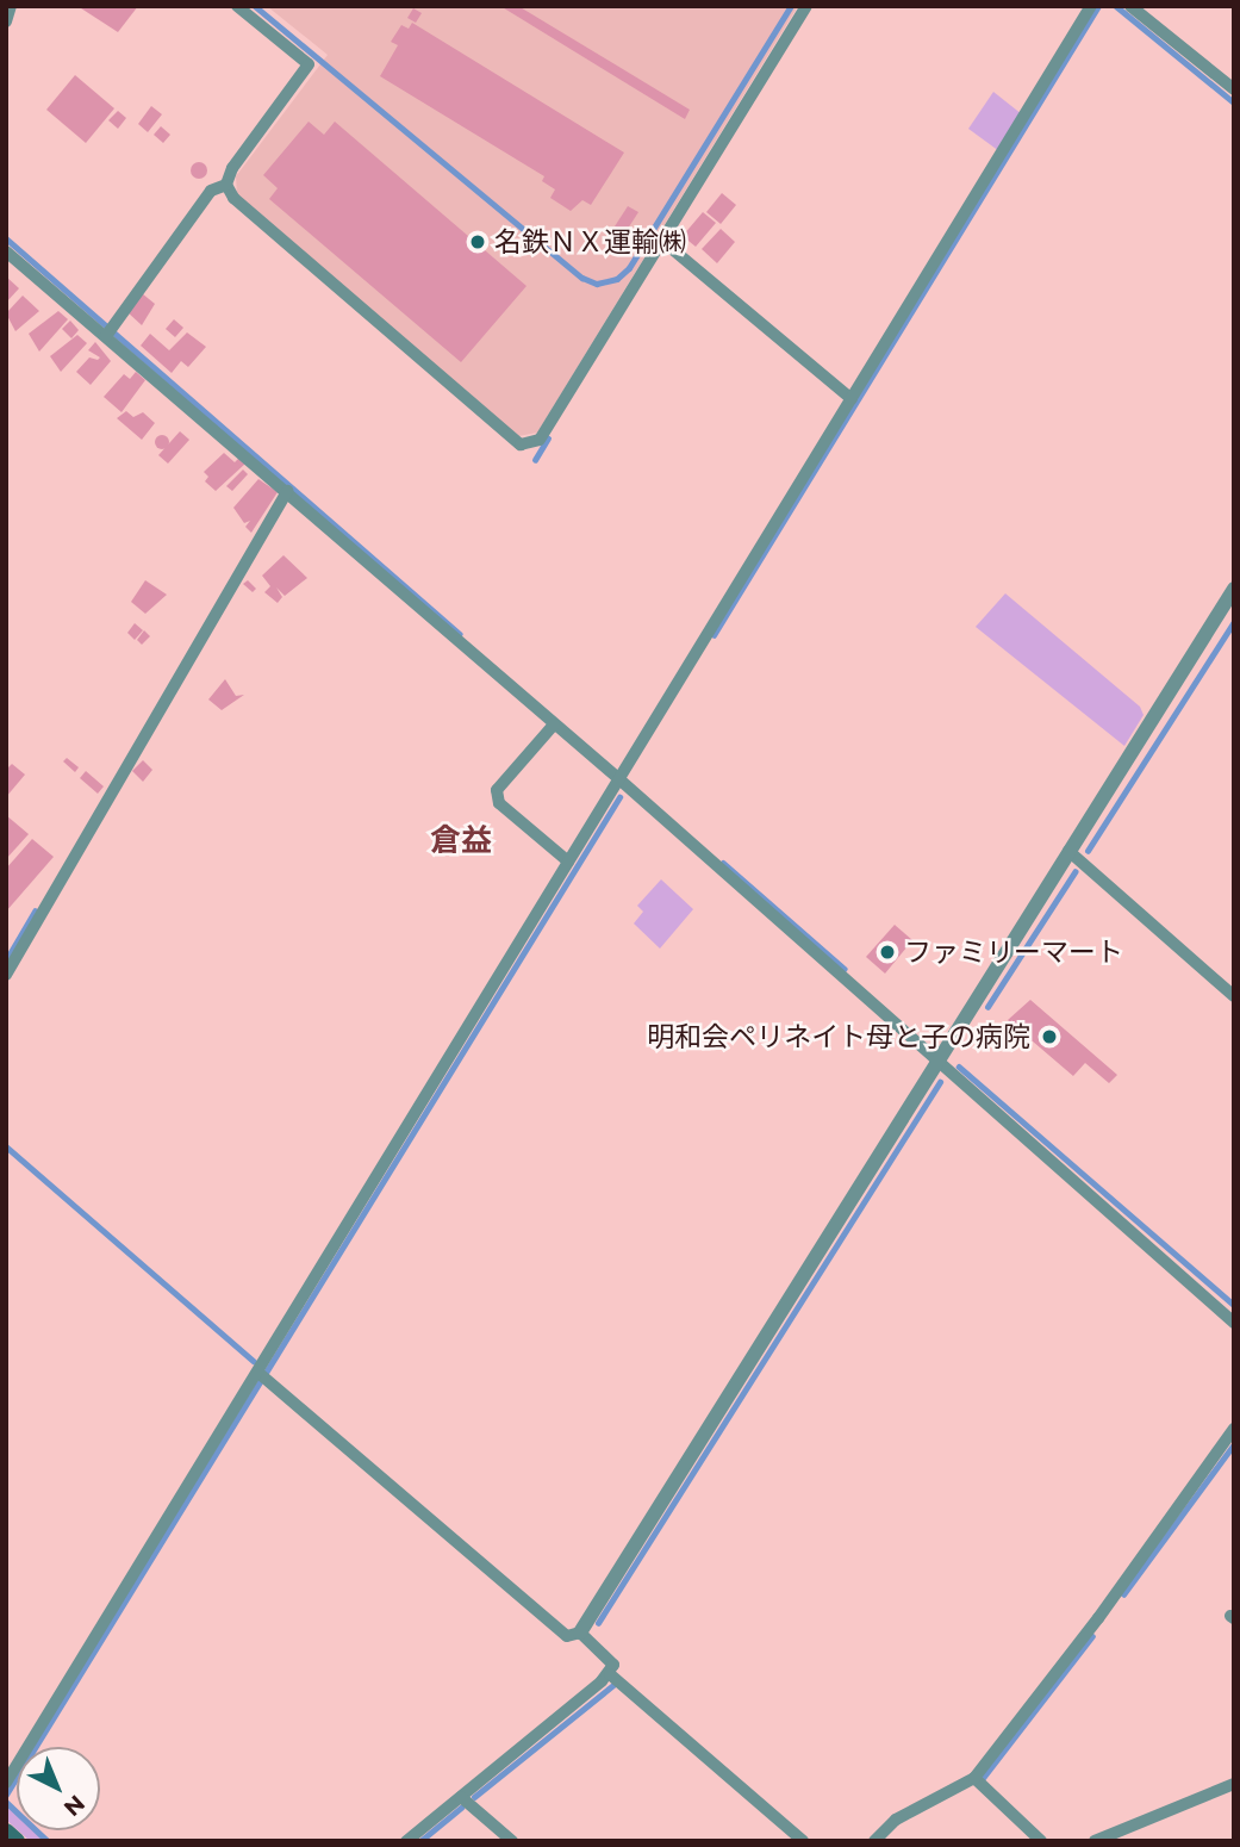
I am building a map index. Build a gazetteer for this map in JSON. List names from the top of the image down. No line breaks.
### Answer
{"districts":["倉益"],"places":["名鉄ＮＸ運輸㈱","ファミリーマート","明和会ペリネイト母と子の病院"],"north":"bottom right"}
